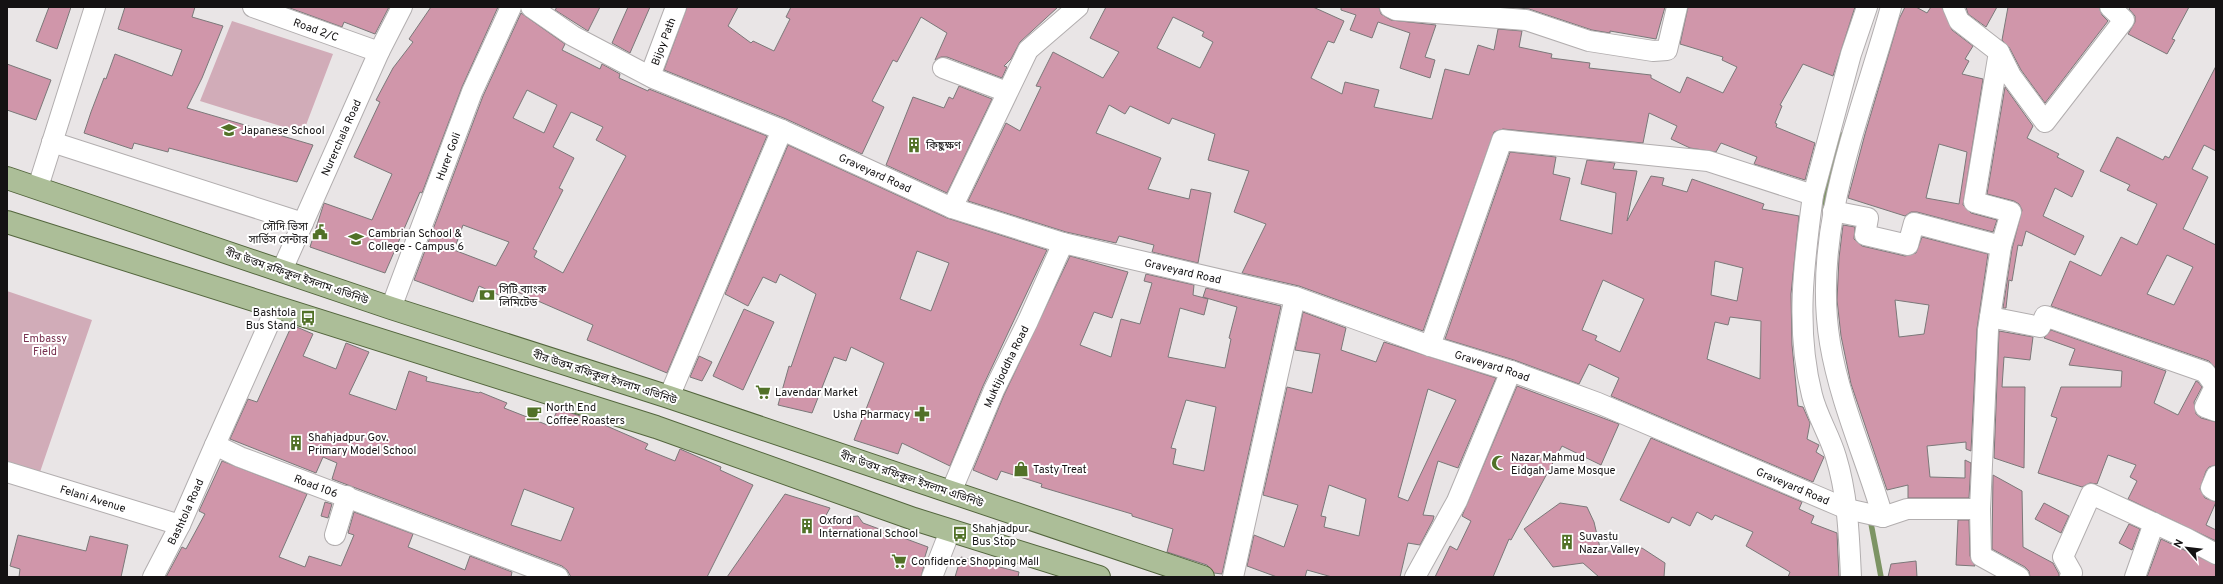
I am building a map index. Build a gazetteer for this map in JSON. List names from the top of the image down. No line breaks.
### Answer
{"streets":{"main road":["বীর উত্তম রফিকুল ইসলাম এভিনিউ"],"street":["Road 2/C","Bijoy Path","Nurerchala Road","Hurer Goli","Graveyard Road","Muktijoddha Road","Road 106","Felani Avenue","Bashtola Road"]},"crossings":[["Road 2/C","Nurerchala Road"],["Bijoy Path","Graveyard Road"],["Nurerchala Road","বীর উত্তম রফিকুল ইসলাম এভিনিউ"],["Hurer Goli","বীর উত্তম রফিকুল ইসলাম এভিনিউ"],["Graveyard Road","Muktijoddha Road"],["বীর উত্তম রফিকুল ইসলাম এভিনিউ","Muktijoddha Road"],["Road 106","Bashtola Road"],["Felani Avenue","Bashtola Road"]],"parks":["Embassy Field"],"places":{"school or university":["Japanese School","Cambrian School & College - Campus 6"],"building":["কিছুক্ষণ","Shahjadpur Gov. Primary Model School","Oxford International School","Suvastu Nazar Valley"],"public building":["সৌদি ভিসা সার্ভিস সেন্টার"],"bank":["সিটি ব্যাংক লিমিটেড"],"bus stop":["Bashtola Bus Stand","Shahjadpur Bus Stop"],"supermarket":["Lavendar Market","Confidence Shopping Mall"],"cafe":["North End Coffee Roasters"],"pharmacy":["Usha Pharmacy"],"mosque":["Nazar Mahmud Eidgah Jame Mosque"],"shop":["Tasty Treat"]},"north":"top left"}
